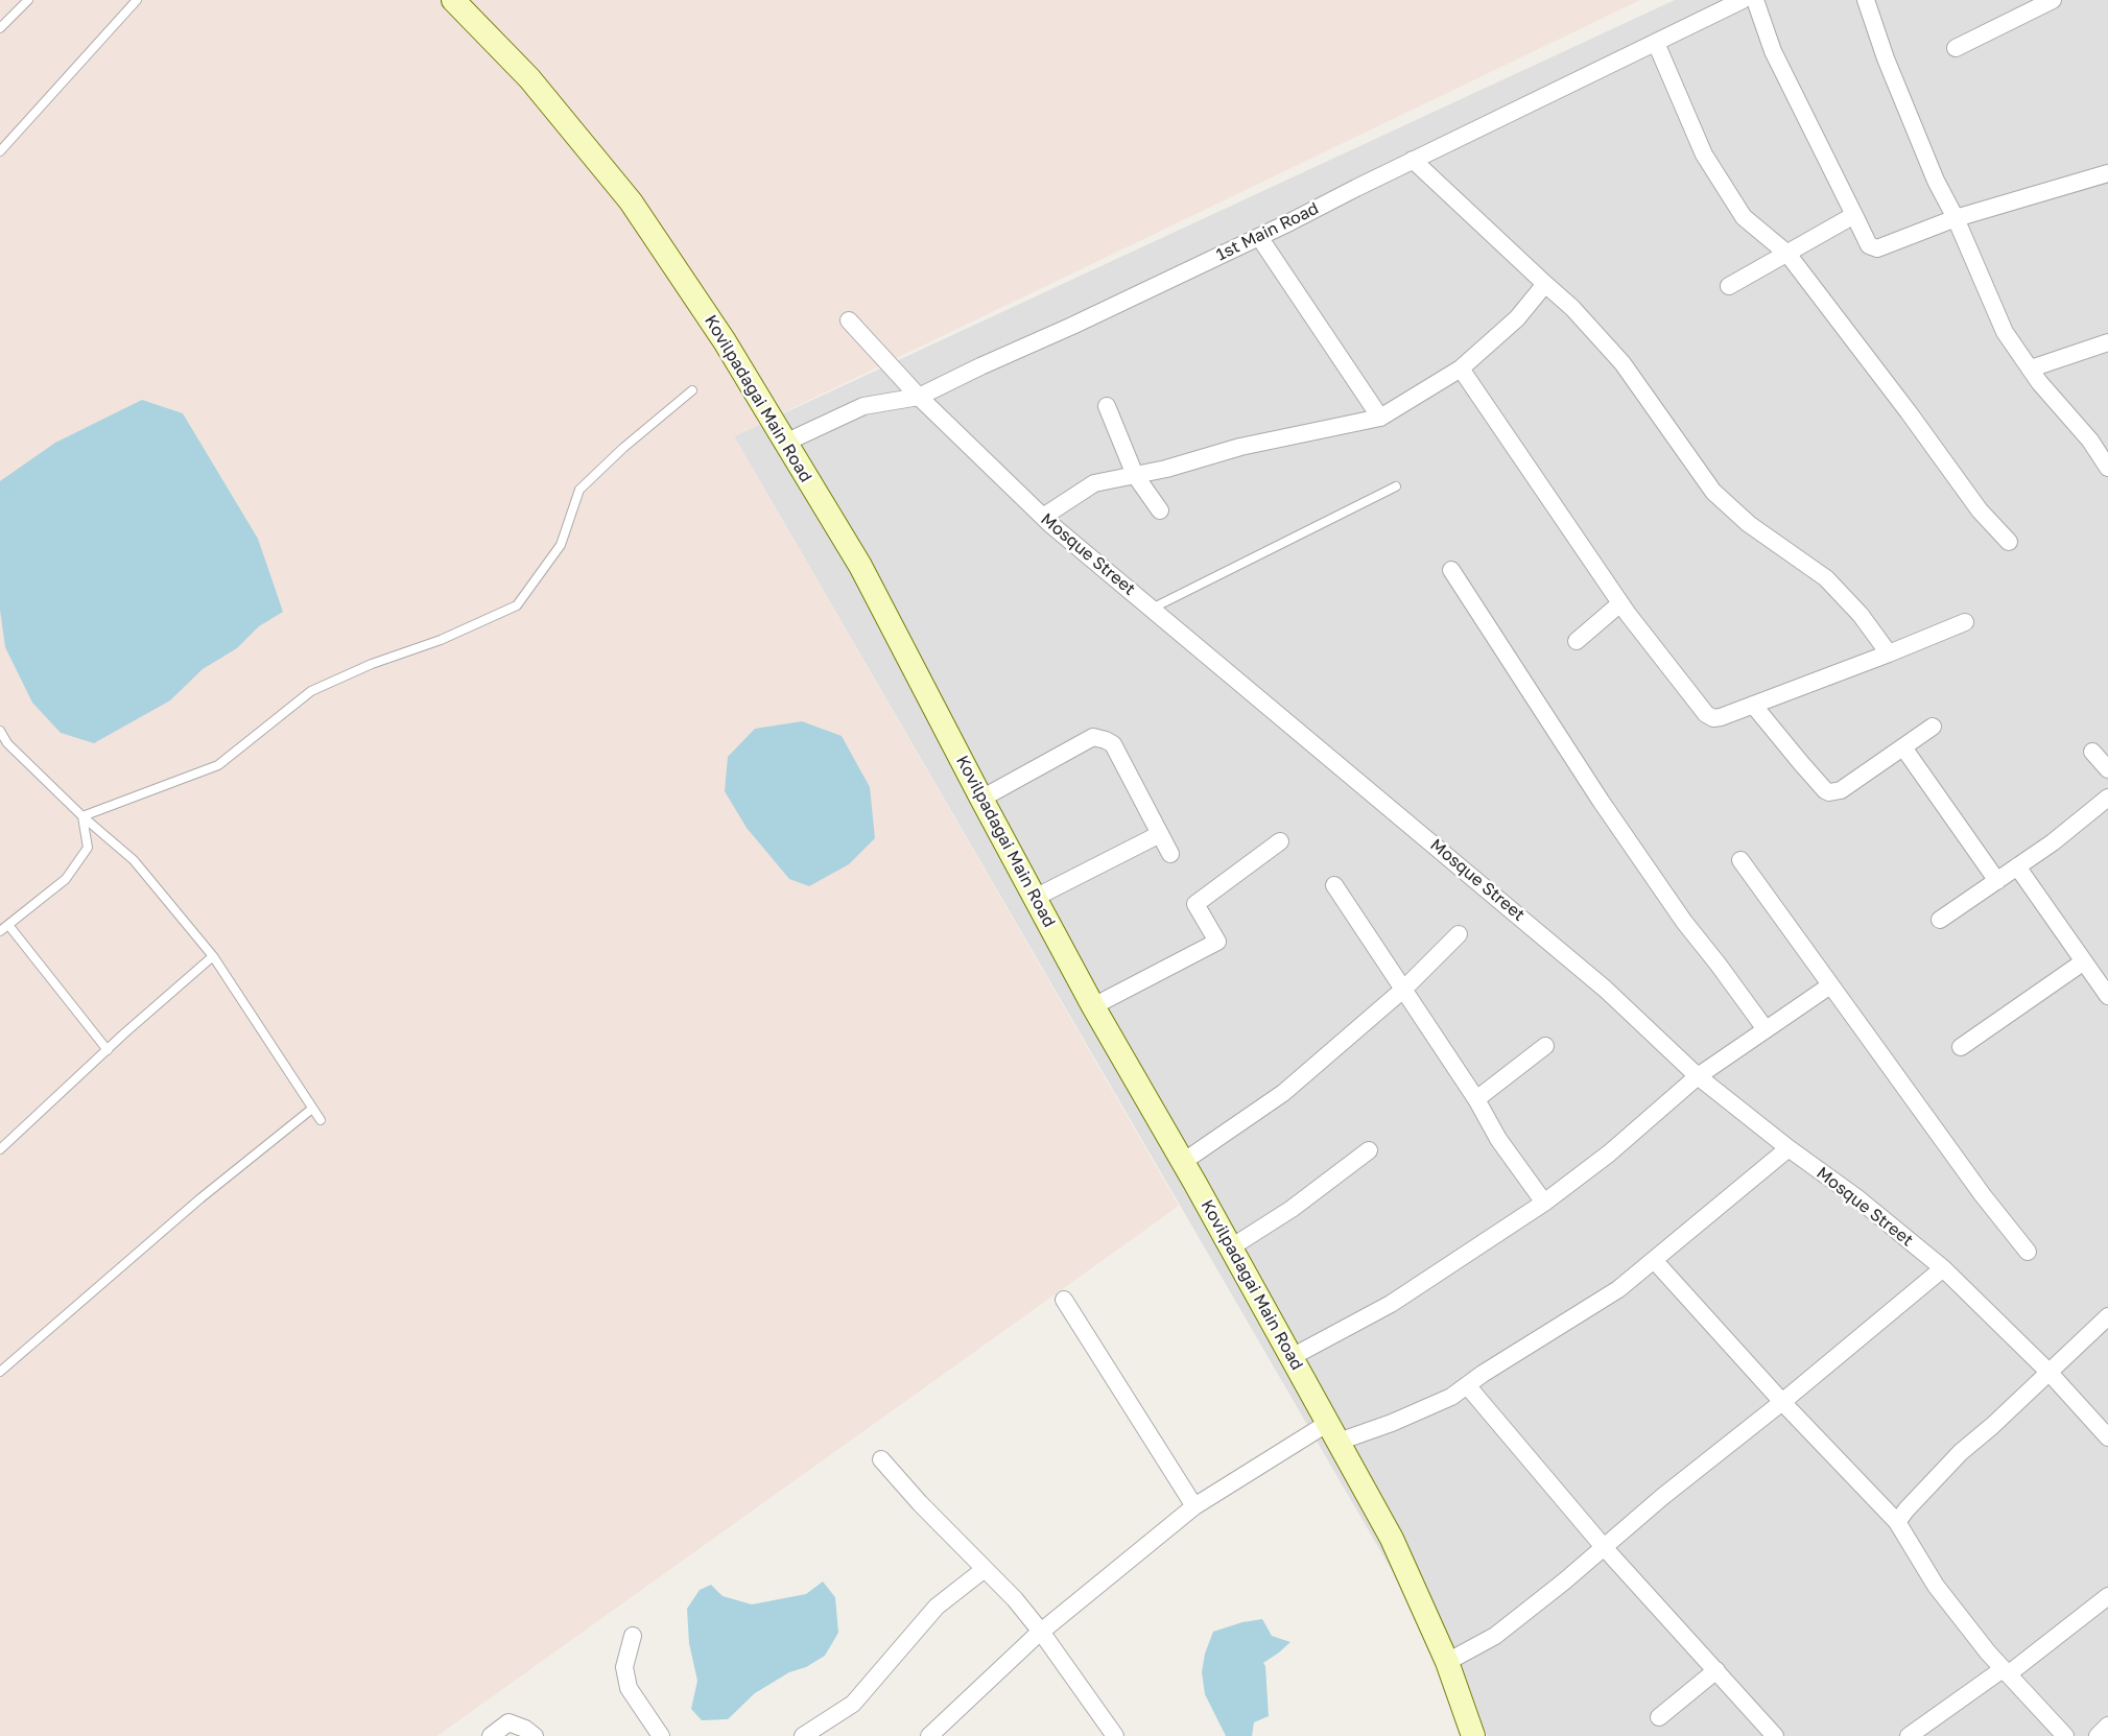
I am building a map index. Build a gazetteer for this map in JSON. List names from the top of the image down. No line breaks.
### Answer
{"streets":{"main road":["Kovilpadagai Main Road"],"street":["1st Main Road","Mosque Street"]},"crossings":[["1st Main Road","Kovilpadagai Main Road"],["1st Main Road","Mosque Street"]]}
